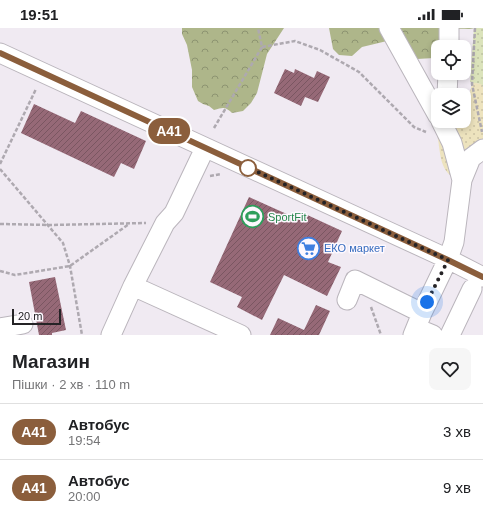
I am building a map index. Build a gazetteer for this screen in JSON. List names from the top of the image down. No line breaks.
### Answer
{"places":{"sports":["SportFit"],"supermarket":["ЕКО маркет"]},"lines":["bus line A41"],"scale_bar":"20 m","page":{"status":"19:51","on_map":"A41","scale":"20 m","heading":["Магазин","Пішки · 2 хв · 110 m"],"list":[{"mark":"A41","name":"Автобус","note":"19:54","value":"3 хв"},{"mark":"A41","name":"Автобус","note":"20:00","value":"9 хв"}]}}
